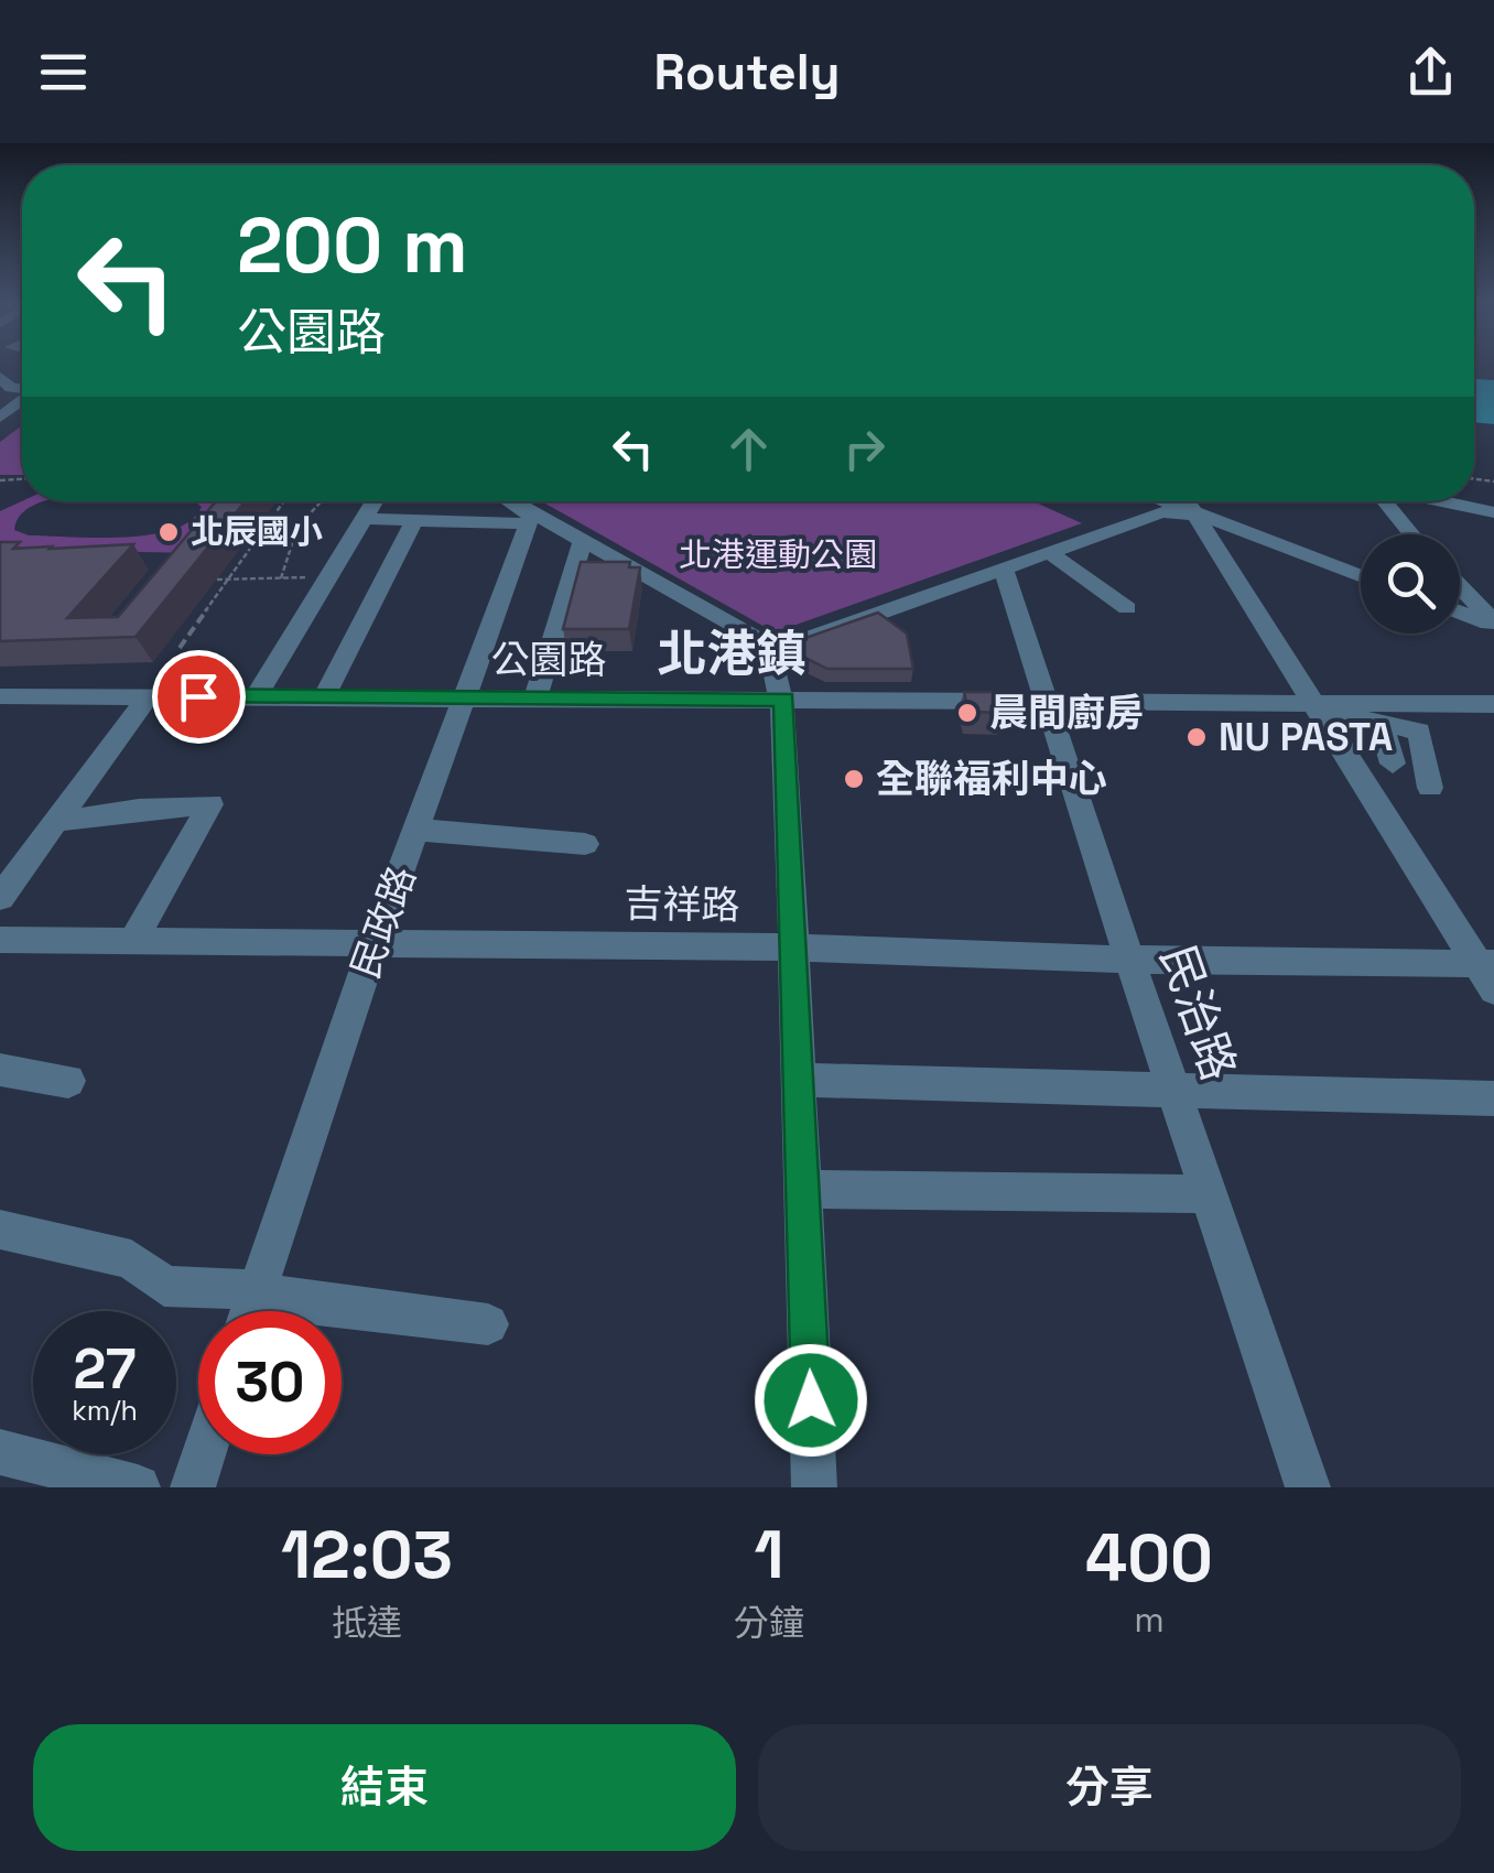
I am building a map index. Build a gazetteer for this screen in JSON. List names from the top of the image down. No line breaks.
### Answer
{"streets":{"street":["公園路","吉祥路","民政路","民治路"]},"crossings":[["公園路","民政路"],["公園路","民治路"],["吉祥路","民政路"],["吉祥路","民治路"]],"districts":["北港鎮"],"parks":["北港運動公園"],"places":["北辰國小","晨間廚房","NU PASTA","全聯福利中心"],"page":{"header":"Routely","turn":["200 m","公園路"],"speed":"27 km/h","limit":"30","eta":["12:03","抵達","1","分鐘","400","m"],"buttons":["結束","分享"]}}
